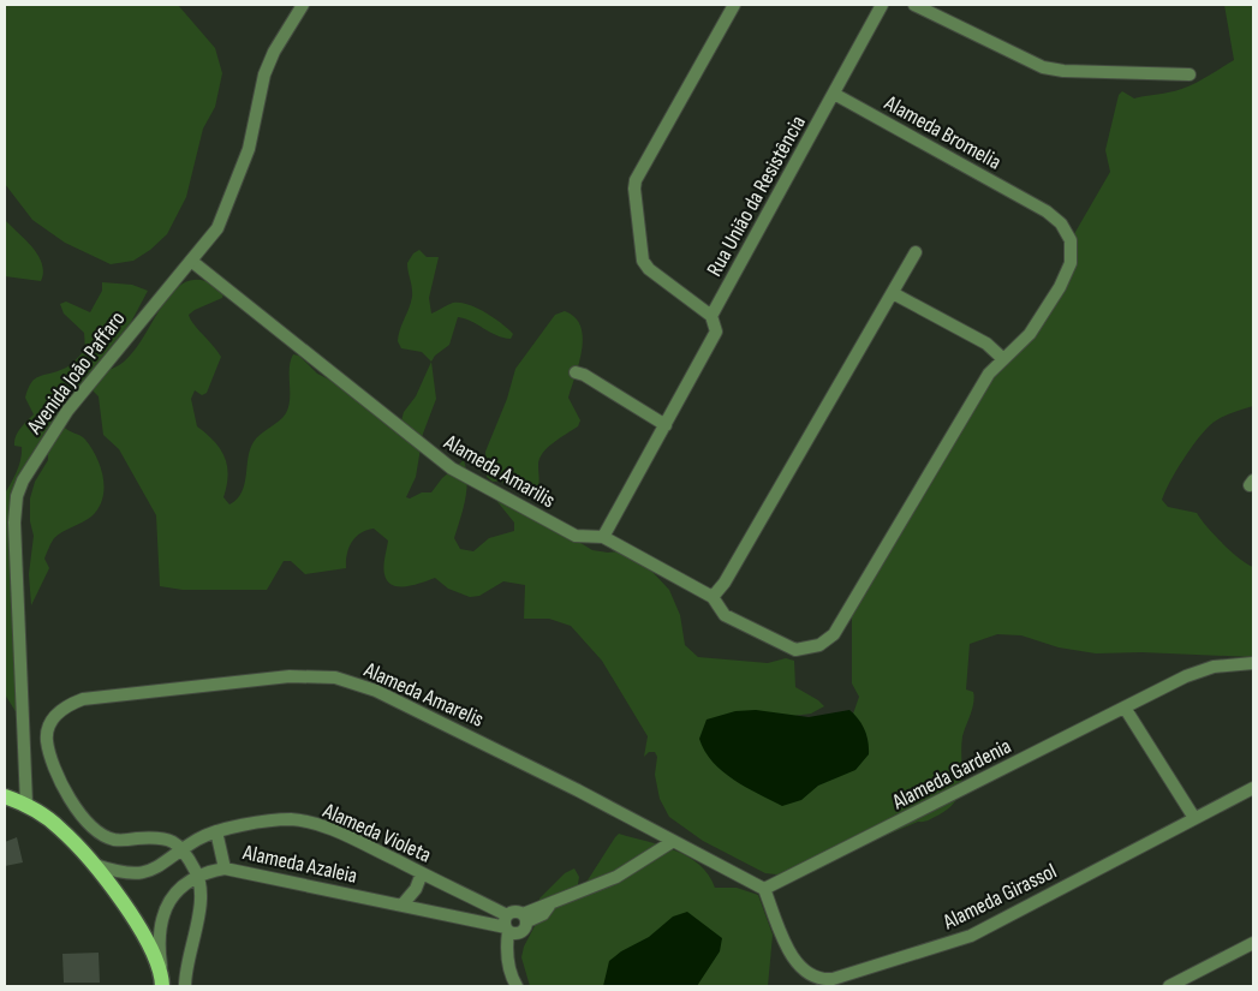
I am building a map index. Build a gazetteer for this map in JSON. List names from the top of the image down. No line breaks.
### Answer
{"streets":{"street":["Alameda Bromelia","Rua União da Resistência","Avenida João Paffaro","Alameda Amarilis","Alameda Amarelis","Alameda Gardenia","Alameda Violeta","Alameda Azaleia","Alameda Girassol"]},"crossings":[["Alameda Bromelia","Rua União da Resistência"],["Alameda Bromelia","Alameda Amarilis"],["Avenida João Paffaro","Alameda Amarilis"],["Alameda Amarelis","Alameda Violeta"],["Alameda Gardenia","Alameda Girassol"],["Alameda Violeta","Alameda Azaleia"]]}
